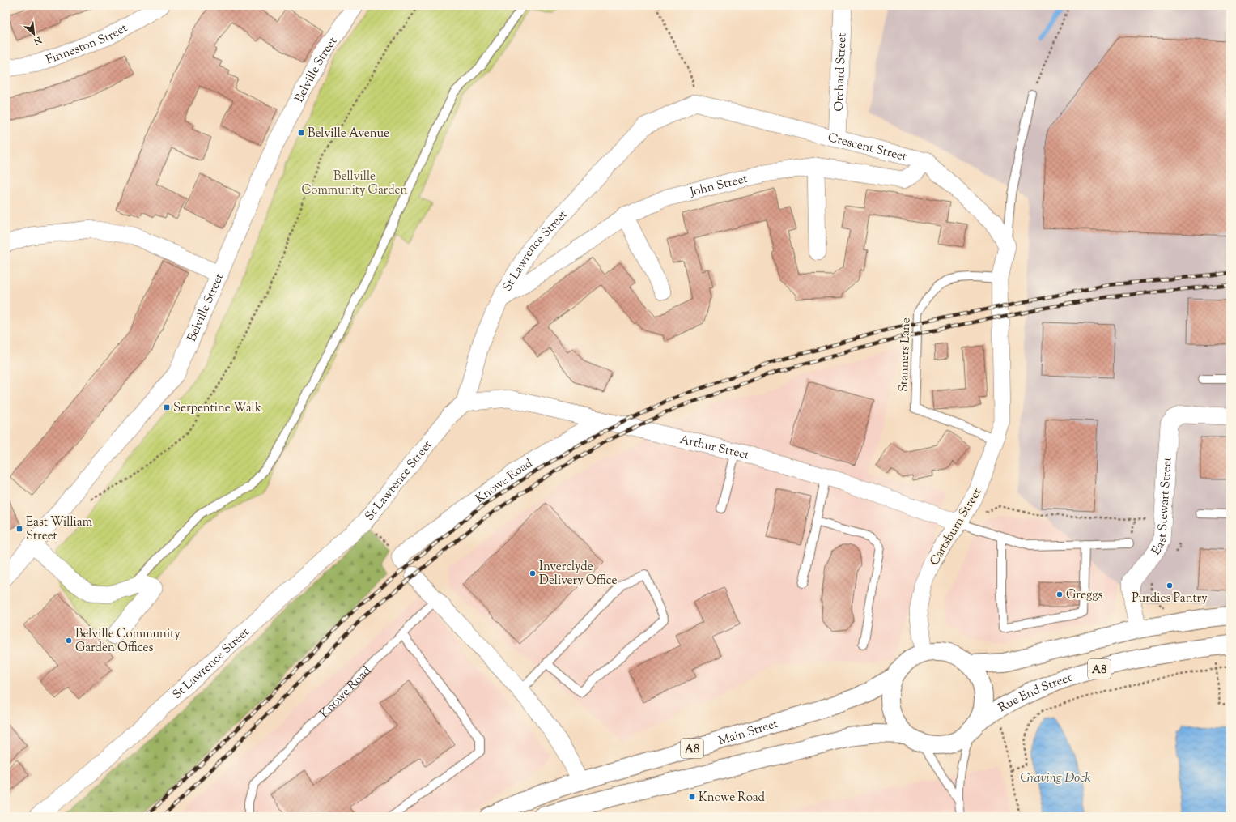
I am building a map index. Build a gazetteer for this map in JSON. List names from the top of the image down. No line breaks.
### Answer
{"streets":{"highway":["A8","Rue End Street","Main Street"],"street":["Finneston Street","Belville Street","Orchard Street","Crescent Street","John Street","St Lawrence Street","Arthur Street","Knowe Road","East Stewart Street","Cartsburn Street"],"lane":["Stanners Lane"]},"crossings":[["Orchard Street","Crescent Street"],["Crescent Street","John Street"],["Crescent Street","St Lawrence Street"],["Crescent Street","Cartsburn Street"],["John Street","St Lawrence Street"],["St Lawrence Street","Arthur Street"],["Stanners Lane","Cartsburn Street"],["Arthur Street","Knowe Road"],["Arthur Street","Cartsburn Street"],["East Stewart Street","A8"],["Cartsburn Street","A8"],["Cartsburn Street","Rue End Street"],["Cartsburn Street","Main Street"],["A8","Rue End Street"],["A8","Main Street"],["Rue End Street","Main Street"]],"water":["Graving Dock"],"parks":["Bellville Community Garden"],"places":{"transit":["Belville Avenue","Serpentine Walk","East William Street","Knowe Road"],"other":["Inverclyde Delivery Office","Purdies Pantry","Greggs","Belville Community Garden Offices"]},"north":"bottom right"}
